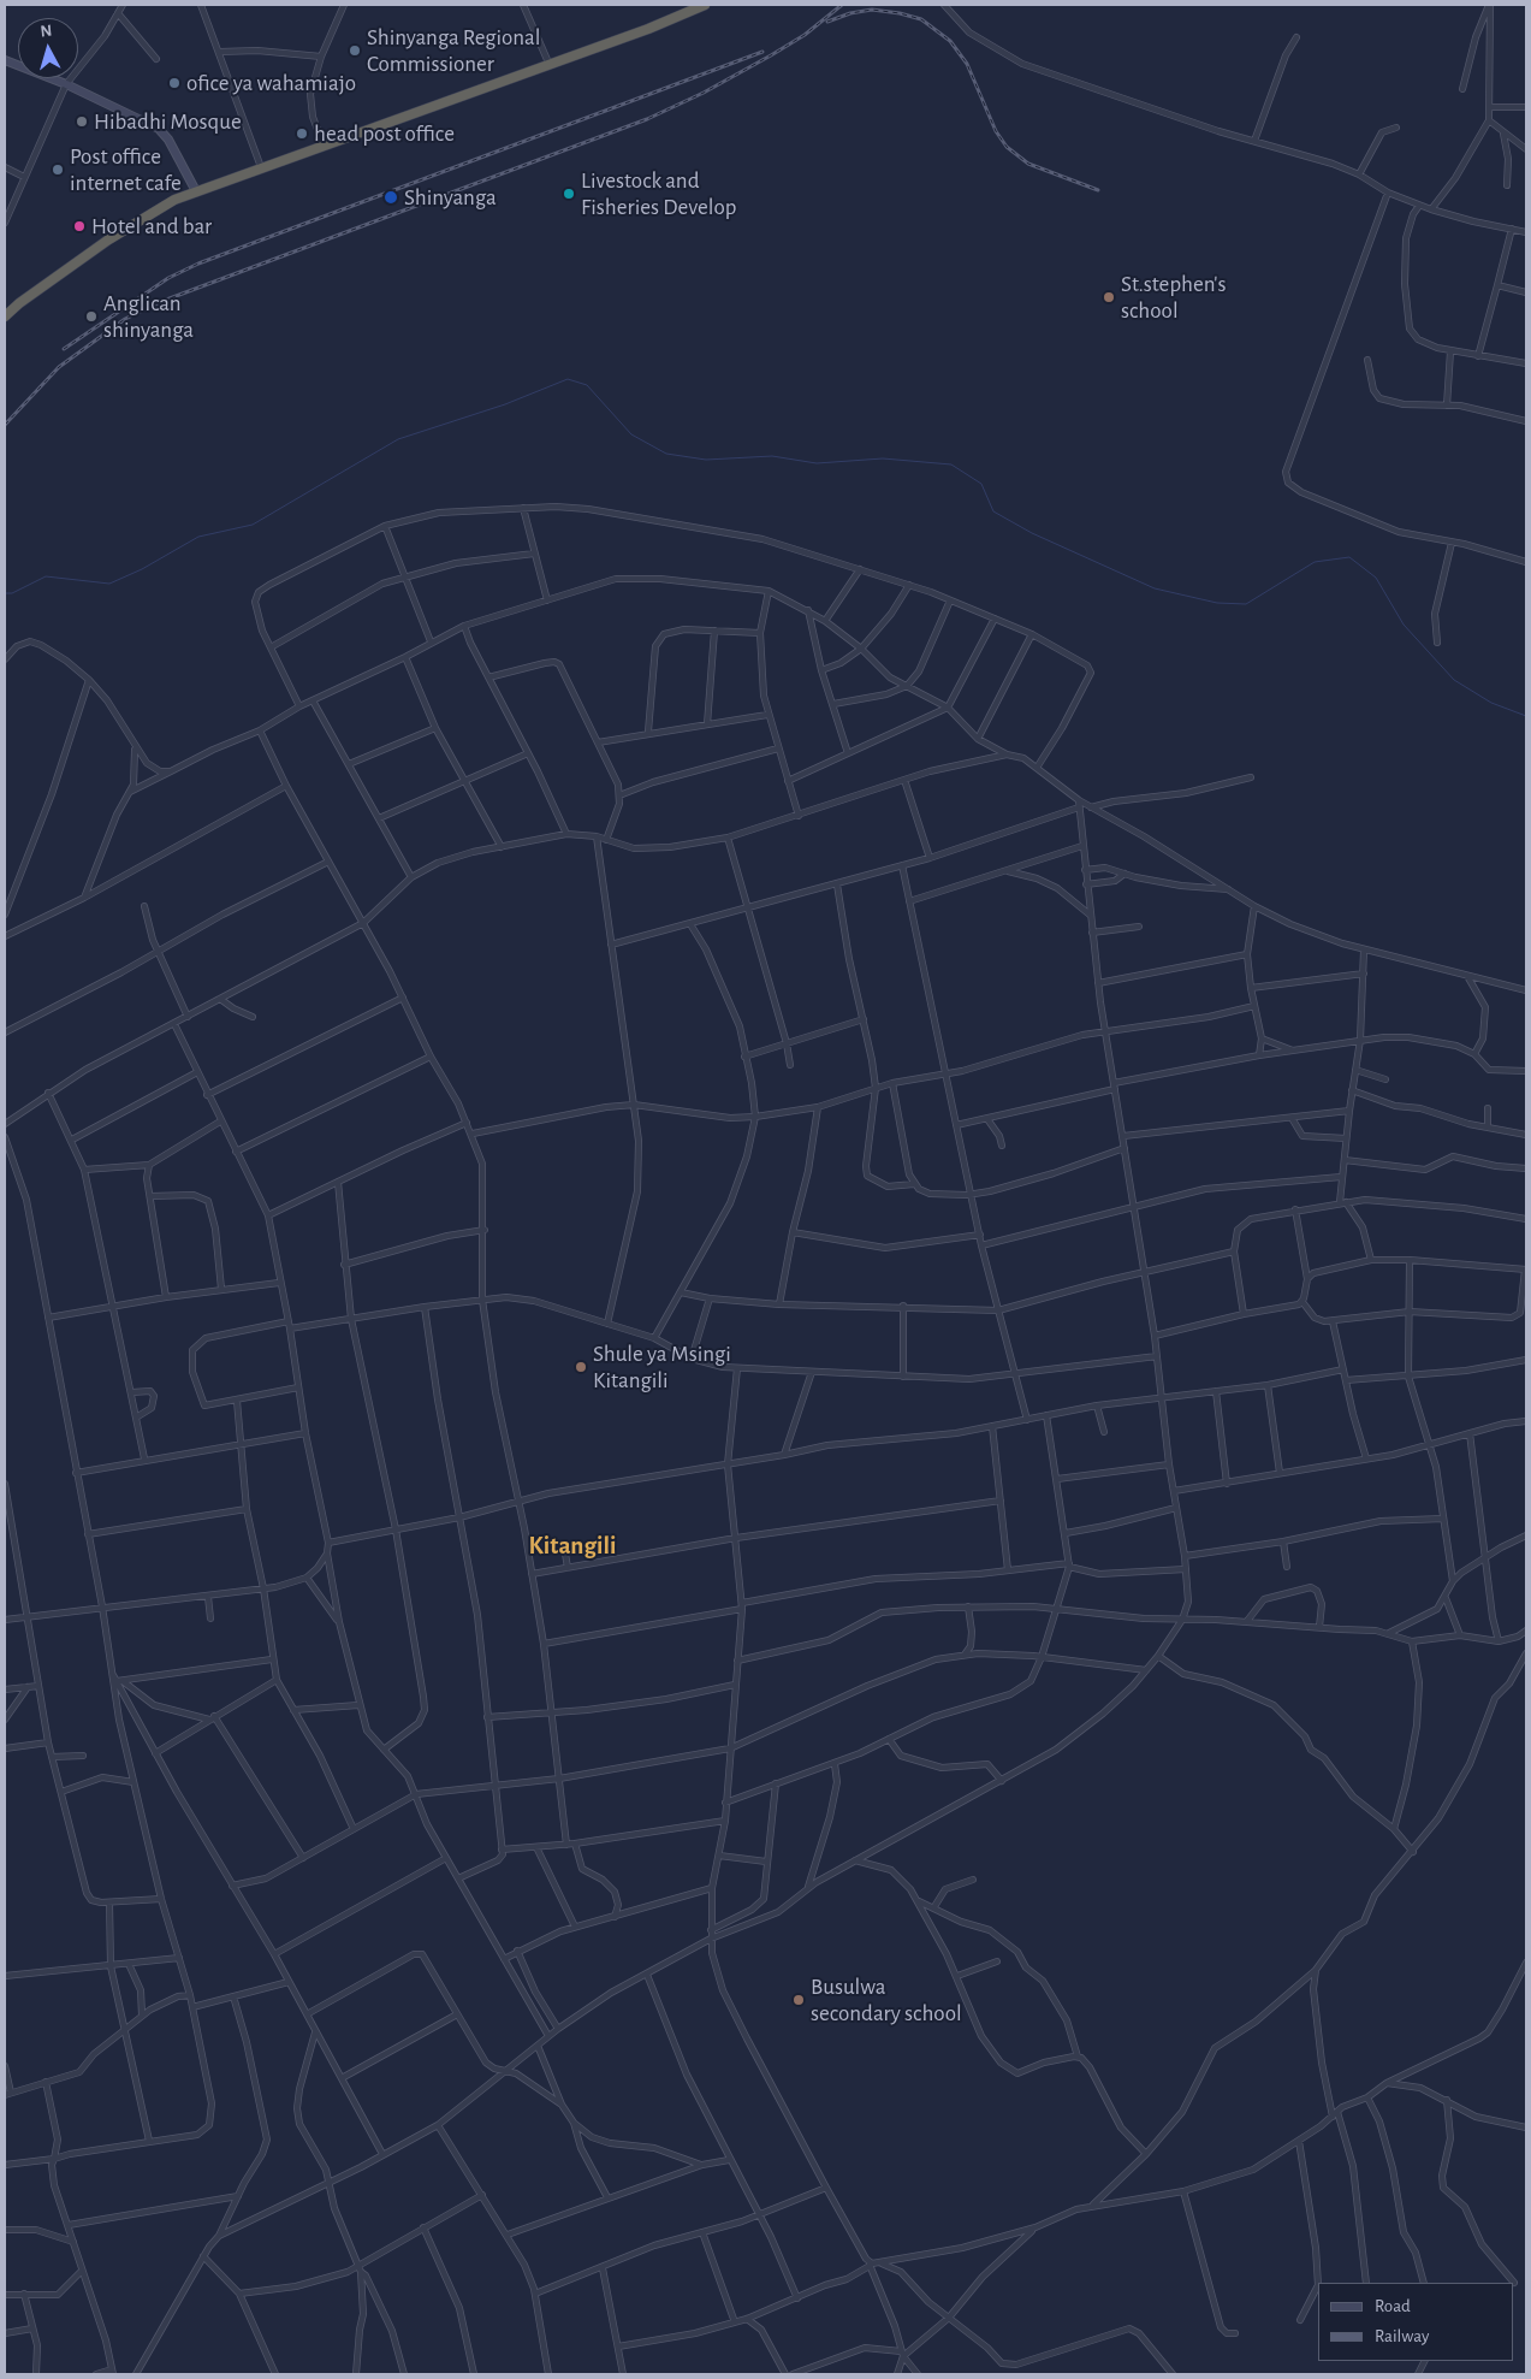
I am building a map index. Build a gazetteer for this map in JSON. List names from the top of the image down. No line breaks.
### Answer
{"districts":["Kitangili"],"places":["Shinyanga Regional Commissioner","ofice ya wahamiajo","Hibadhi Mosque","head post office","Post office internet cafe","Livestock and Fisheries Develop","Shinyanga","Hotel and bar","St.stephen's school","Anglican shinyanga","Shule ya Msingi Kitangili","Busulwa secondary school"],"legend":["Road","Railway"],"north":"top"}
